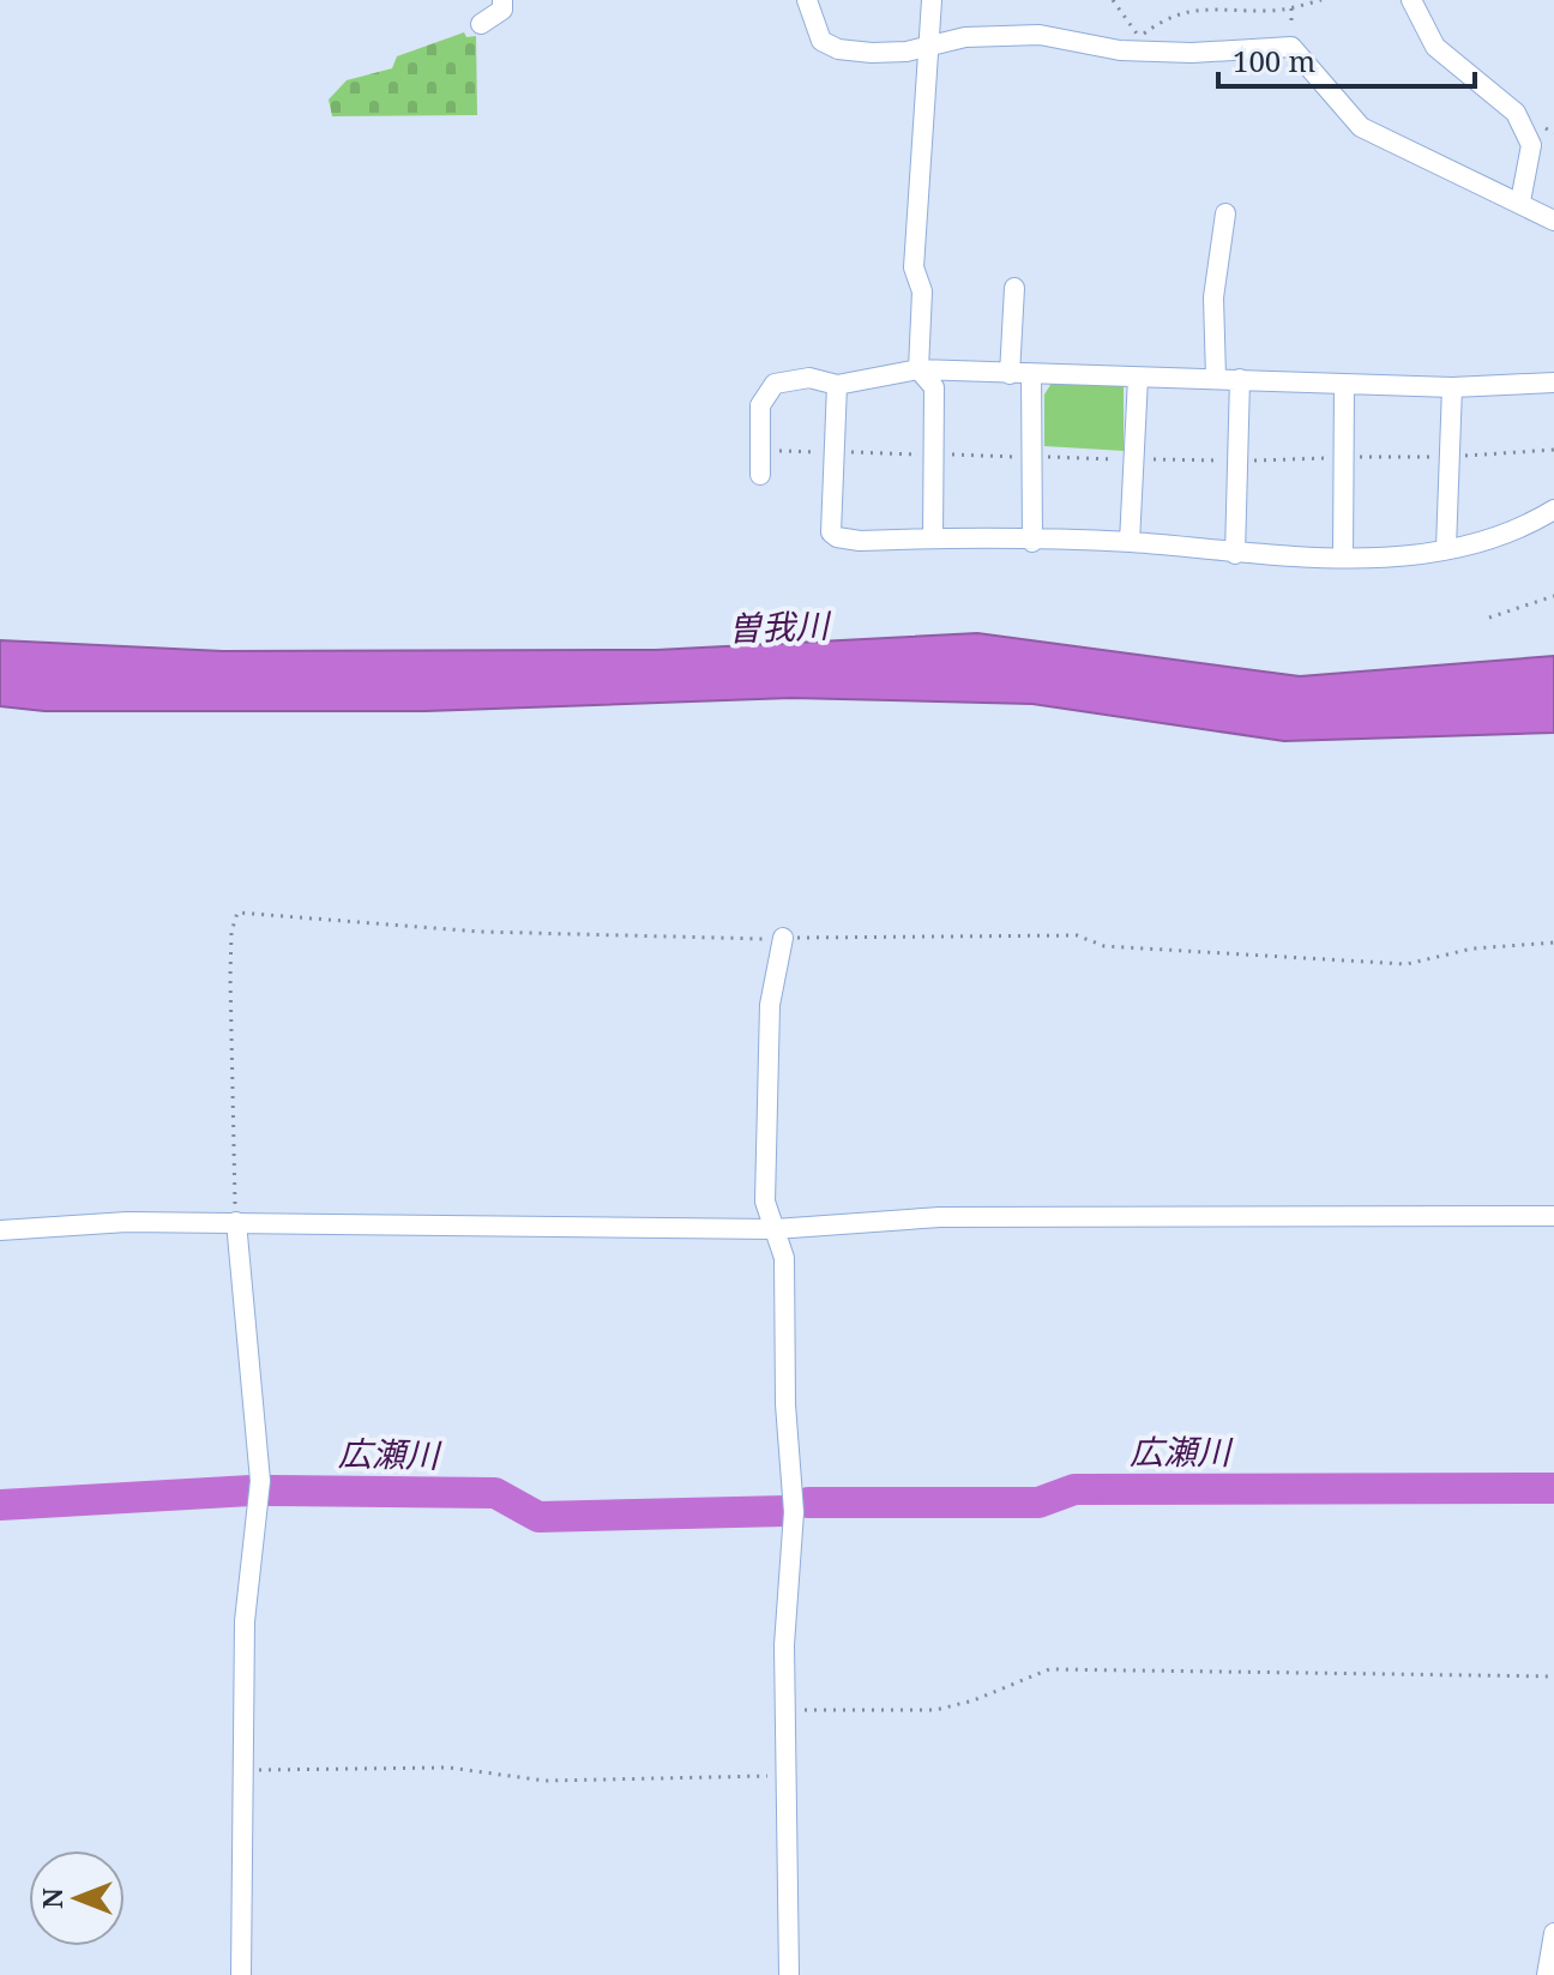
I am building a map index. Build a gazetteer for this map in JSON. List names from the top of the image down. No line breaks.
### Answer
{"water":["曽我川","広瀬川"],"scale_bar":"100 m","north":"left"}
